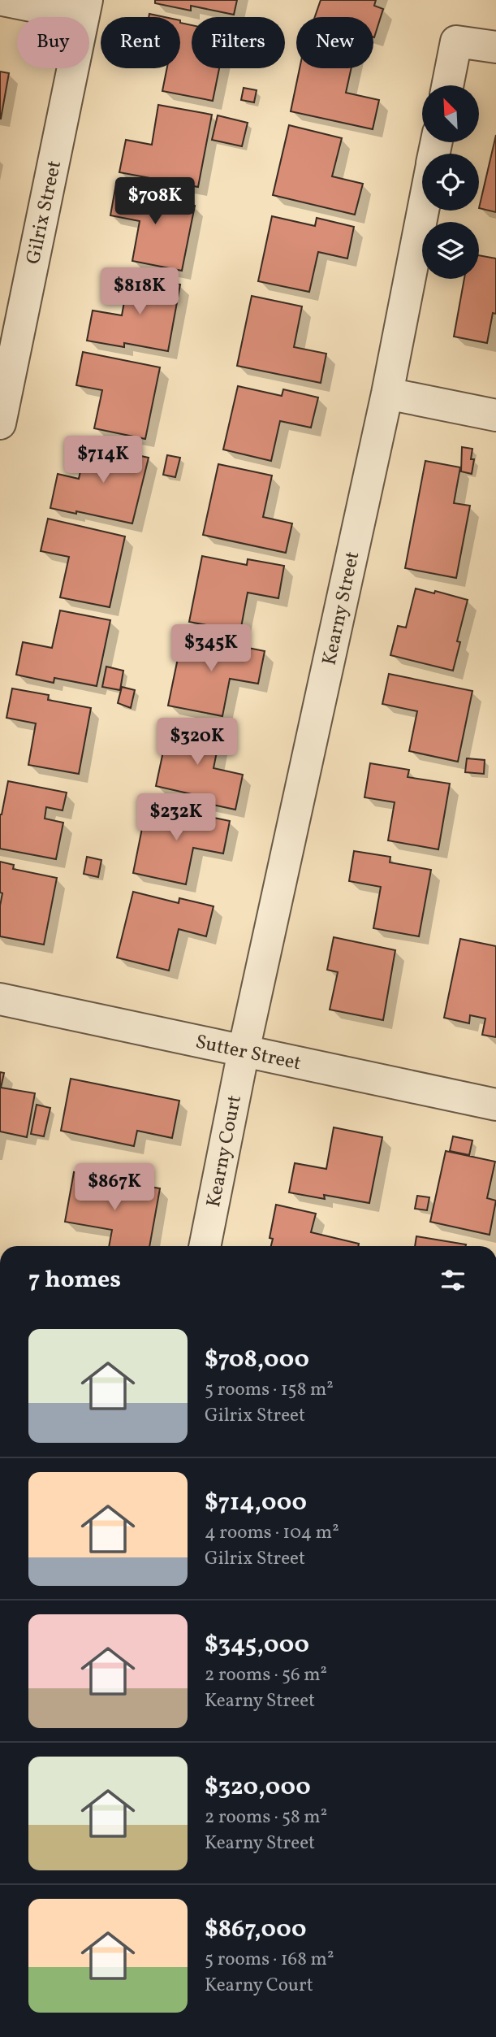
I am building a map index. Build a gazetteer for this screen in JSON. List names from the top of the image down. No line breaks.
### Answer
{"streets":{"street":["Gilrix Street","Kearny Street","Sutter Street","Kearny Court"]},"crossings":[["Kearny Street","Sutter Street"],["Kearny Street","Kearny Court"],["Sutter Street","Kearny Court"]],"north":"top left","page":{"chip":["Buy","Rent","Filters","New"],"price":["$708K","$818K","$714K","$345K","$320K","$232K","$867K"],"heading":"7 homes","list":[{"name":"$708,000","note":"5 rooms · 158 m² · Gilrix Street"},{"name":"$714,000","note":"4 rooms · 104 m² · Gilrix Street"},{"name":"$345,000","note":"2 rooms · 56 m² · Kearny Street"},{"name":"$320,000","note":"2 rooms · 58 m² · Kearny Street"},{"name":"$867,000","note":"5 rooms · 168 m² · Kearny Court"}]}}
